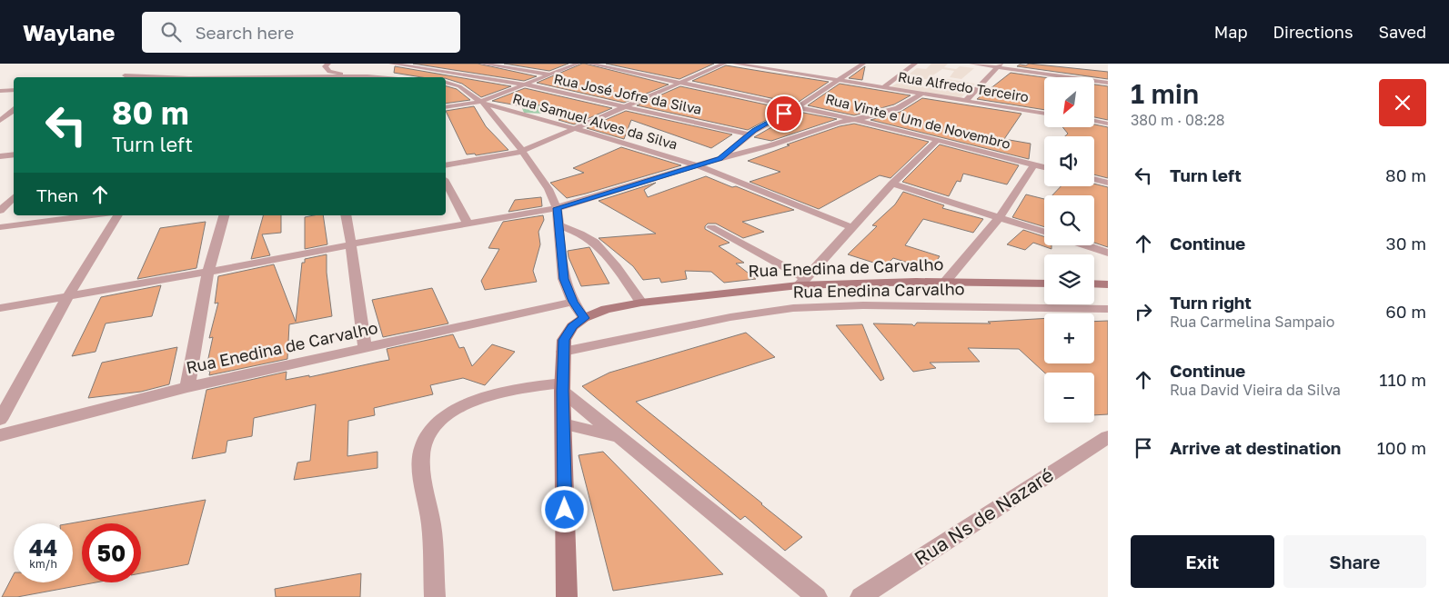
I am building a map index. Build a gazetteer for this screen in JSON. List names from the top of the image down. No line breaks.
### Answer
{"streets":{"main road":["Rua Enedina de Carvalho"],"street":["Rua Alfredo Terceiro","Rua José Jofre da Silva","Rua Samuel Alves da Silva","Rua Vinte e Um de Novembro","Rua Enedina Carvalho","Rua Ns de Nazaré"]},"north":"bottom left","page":{"header":"Waylane","search":"Search here","nav":["Map","Directions","Saved"],"heading":["1 min","380 m · 08:28"],"map_buttons":["+","−"],"turn":["80 m","Turn left"],"list":[{"name":"Turn left","value":"80 m"},{"name":"Continue","value":"30 m"},{"name":"Turn right","note":"Rua Carmelina Sampaio","value":"60 m"},{"name":"Continue","note":"Rua David Vieira da Silva","value":"110 m"},{"name":"Arrive at destination","value":"100 m"}],"then":"Then","speed":"44 km/h","limit":"50","buttons":["Exit","Share"]}}
